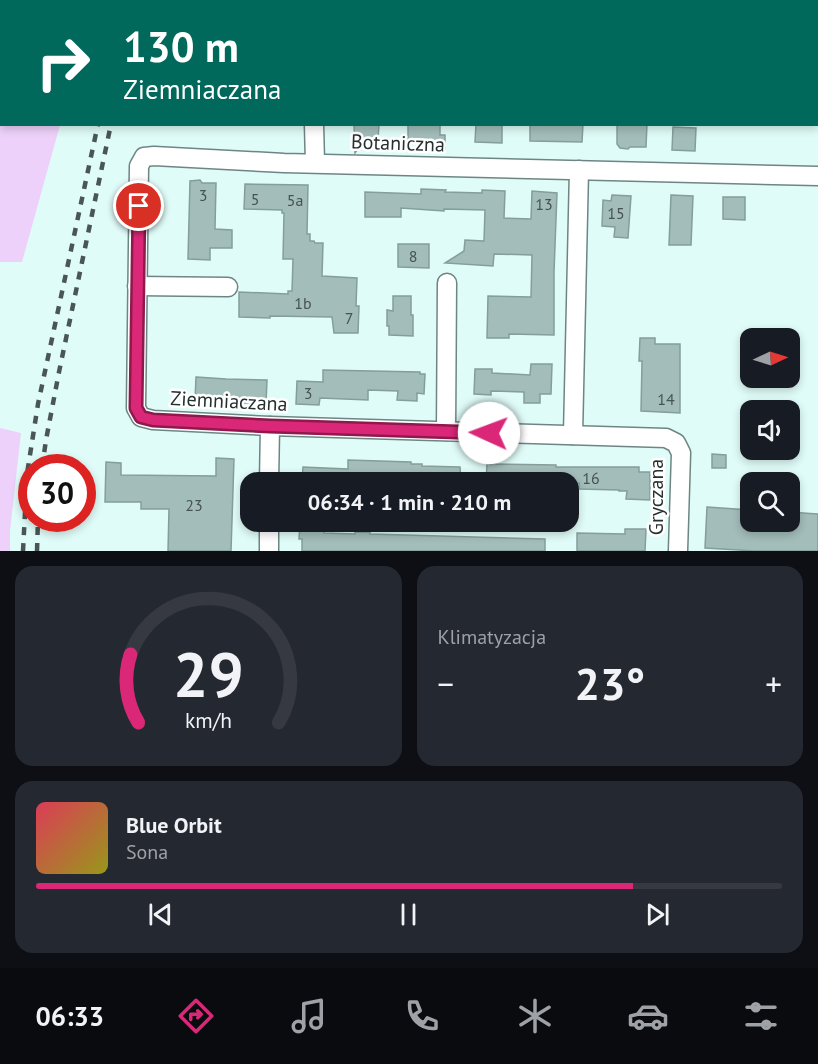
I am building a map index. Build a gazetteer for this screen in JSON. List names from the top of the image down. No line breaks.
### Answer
{"streets":{"street":["Botaniczna","Ziemniaczana","Gryczana"]},"crossings":[["Botaniczna","Ziemniaczana"],["Ziemniaczana","Gryczana"]],"house_numbers":["3","5","5a","13","15","8","1b","7","3","14","16","23"],"north":"right","page":{"turn":["130 m","Ziemniaczana"],"limit":"30","trip":"06:34 · 1 min · 210 m","tile":"Klimatyzacja","heat":["−","23°","+"],"song":["Blue Orbit","Sona"],"tabs":"06:33","gauge":["29","km/h"]}}
